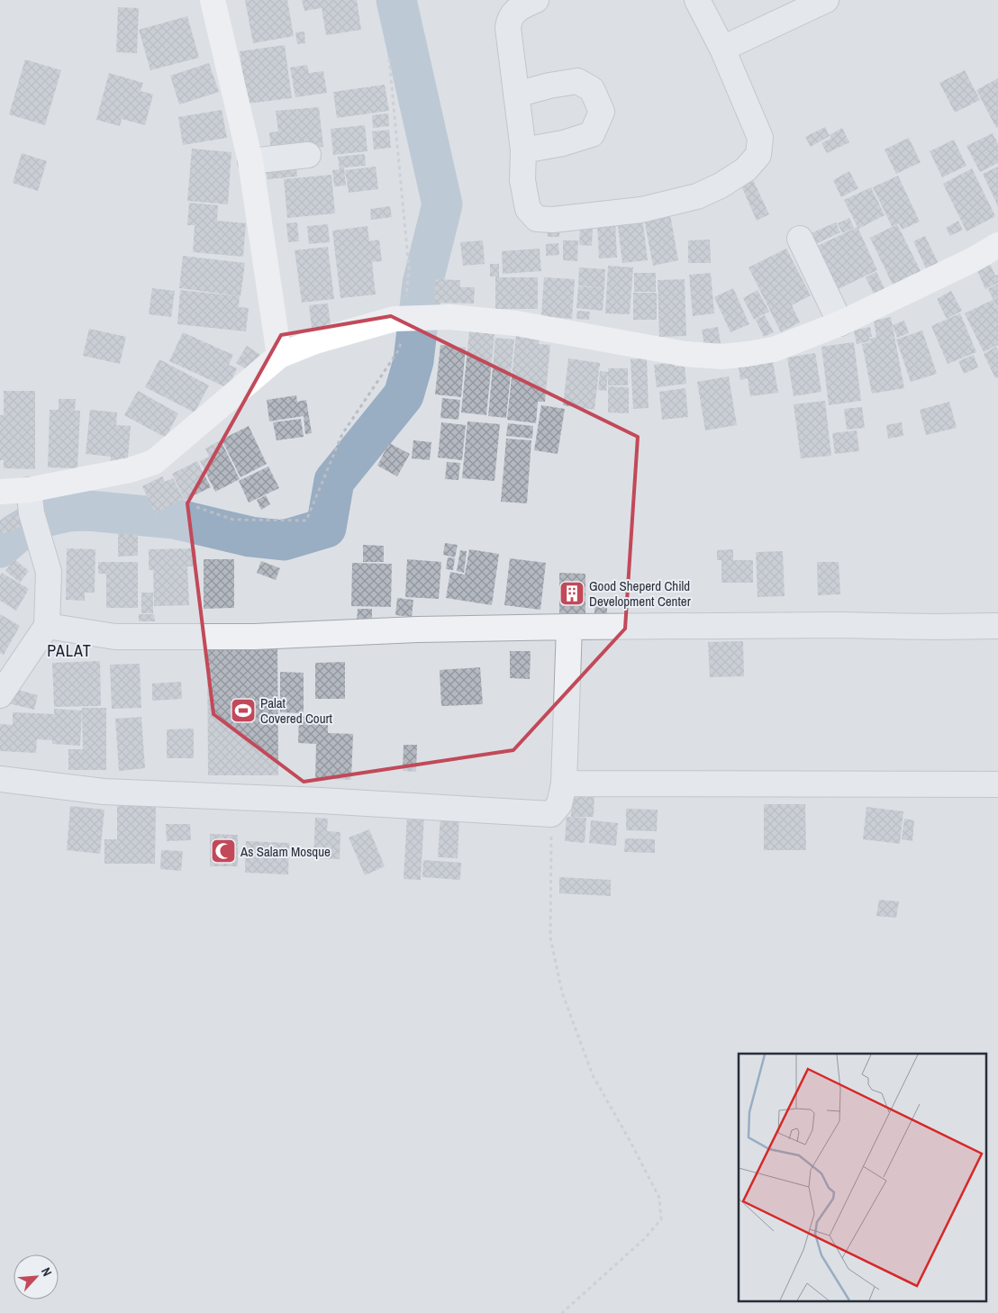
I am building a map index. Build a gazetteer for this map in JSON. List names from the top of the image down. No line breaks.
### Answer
{"districts":["PALAT"],"places":{"building":["Good Sheperd Child Development Center"],"sports":["Palat Covered Court"],"mosque":["As Salam Mosque"]},"north":"top right"}
